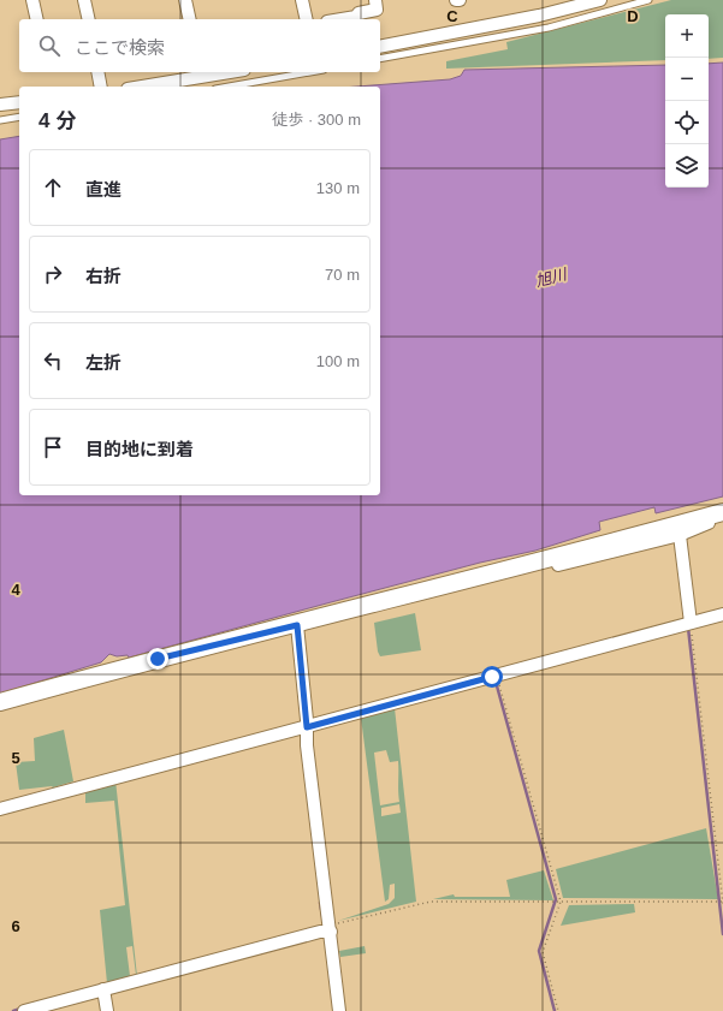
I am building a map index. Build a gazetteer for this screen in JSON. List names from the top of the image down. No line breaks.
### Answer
{"water":["旭川"],"page":{"map_buttons":["+","−"],"search":"ここで検索","heading":["4 分","徒歩 · 300 m"],"list":[["直進","130 m"],["右折","70 m"],["左折","100 m"],"目的地に到着"]},"grid":{"columns":["C","D"],"rows":["4","5","6"]}}
